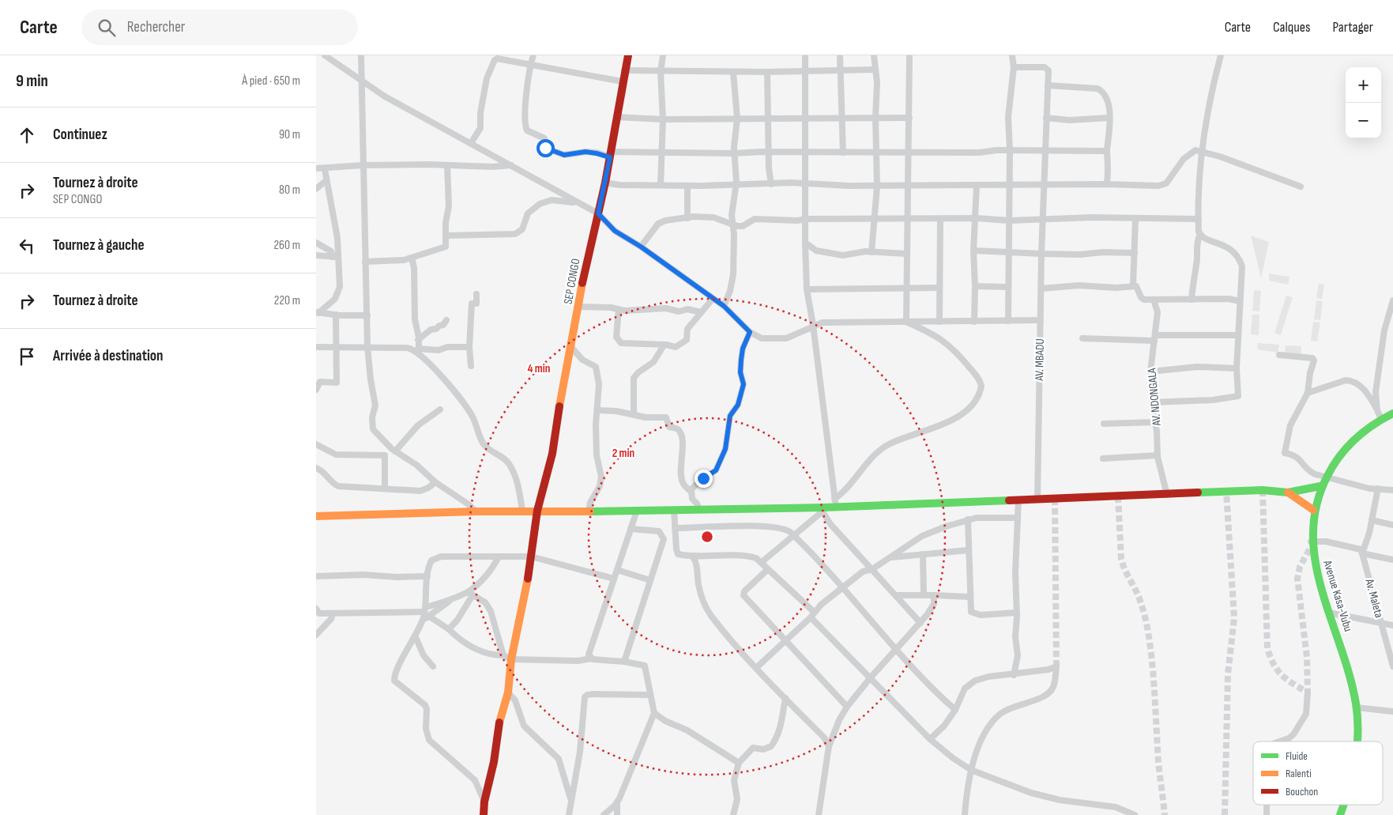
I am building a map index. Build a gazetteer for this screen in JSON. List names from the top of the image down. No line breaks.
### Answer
{"streets":{"main road":["SEP CONGO","Avenue Kasa-Vubu"],"street":["AV. MBADU","AV. NDONGALA","Av. Maleta"]},"legend":["Fluide","Ralenti","Bouchon"],"page":{"header":"Carte","search":"Rechercher","nav":["Carte","Calques","Partager"],"heading":["9 min","À pied · 650 m"],"map_buttons":["+","−"],"list":[["Continuez","90 m"],["Tournez à droite","SEP CONGO","80 m"],["Tournez à gauche","260 m"],["Tournez à droite","220 m"],"Arrivée à destination"]},"rings":["4 min","2 min"]}
